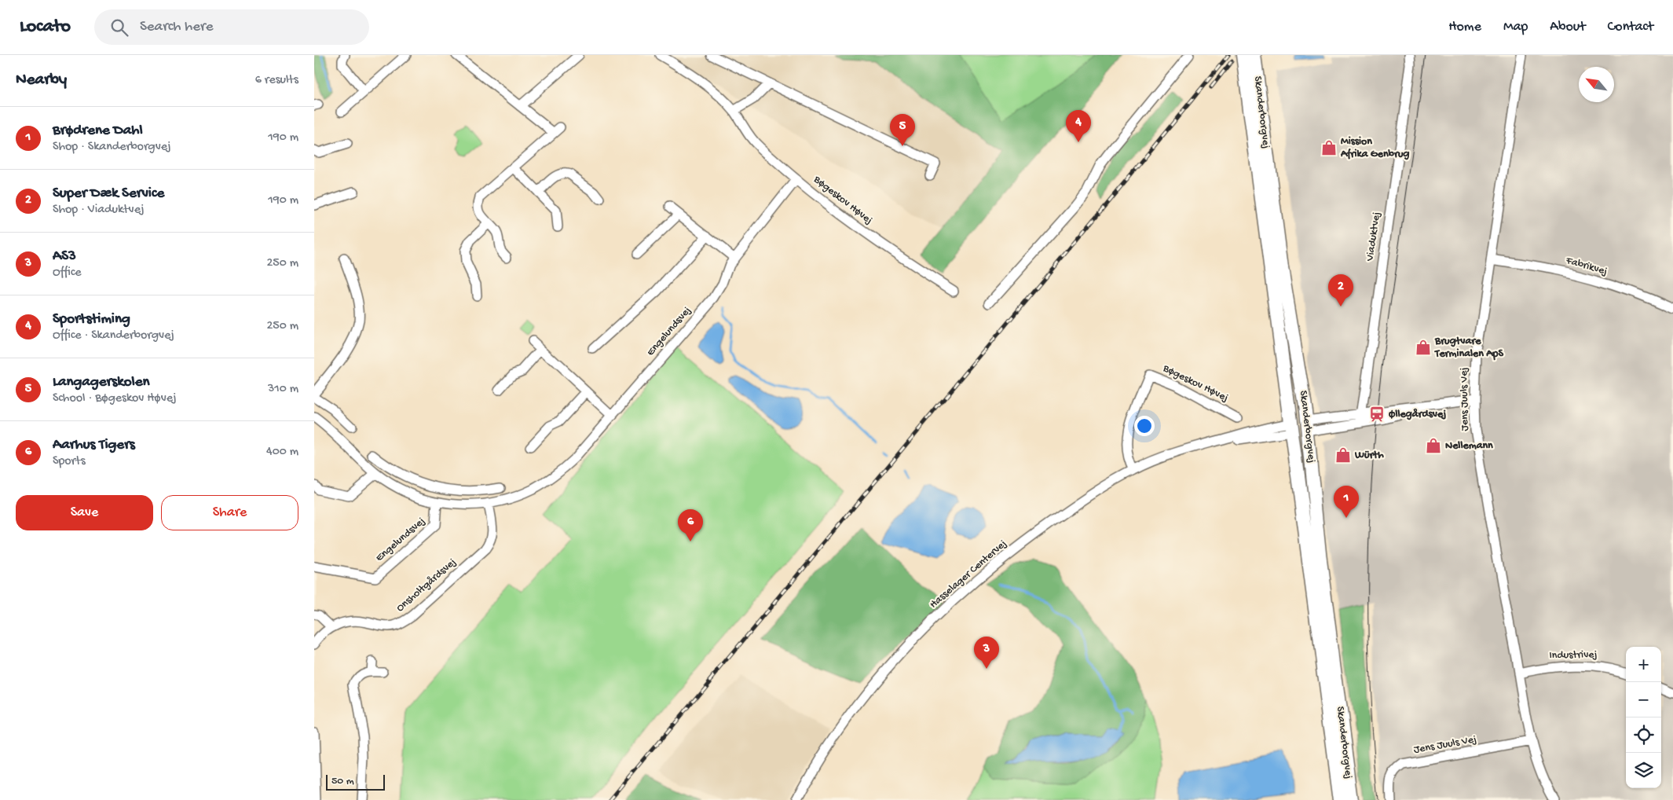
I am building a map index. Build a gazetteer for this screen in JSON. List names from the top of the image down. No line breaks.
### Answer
{"streets":{"main road":["Skanderborgvej"],"street":["Bøgeskov Høvej","Viaduktvej","Fabrikvej","Engelundsvej","Jens Juuls Vej","Hasselager Centervej","Onsholtgårdsvej","Industrivej"]},"crossings":[["Skanderborgvej","Hasselager Centervej"],["Bøgeskov Høvej","Engelundsvej"],["Bøgeskov Høvej","Hasselager Centervej"],["Fabrikvej","Jens Juuls Vej"],["Engelundsvej","Onsholtgårdsvej"],["Jens Juuls Vej","Industrivej"]],"places":{"shop":["Mission Afrika Genbrug","Brugtvare Terminalen ApS","Nellemann","Würth"],"station":["Øllegårdsvej"]},"scale_bar":"50 m","north":"top left","page":{"header":"Locato","search":"Search here","nav":["Home","Map","About","Contact"],"heading":["Nearby","6 results"],"list":[{"mark":"1","name":"Brødrene Dahl","note":"Shop · Skanderborgvej","value":"190 m"},{"mark":"2","name":"Super Dæk Service","note":"Shop · Viaduktvej","value":"190 m"},{"mark":"3","name":"AS3","note":"Office","value":"250 m"},{"mark":"4","name":"Sportstiming","note":"Office · Skanderborgvej","value":"250 m"},{"mark":"5","name":"Langagerskolen","note":"School · Bøgeskov Høvej","value":"310 m"},{"mark":"6","name":"Aarhus Tigers","note":"Sports","value":"400 m"}],"pins":["4","5","2","1","6","3"],"buttons":["Save","Share"],"map_buttons":["+","−"],"scale":"50 m"}}
